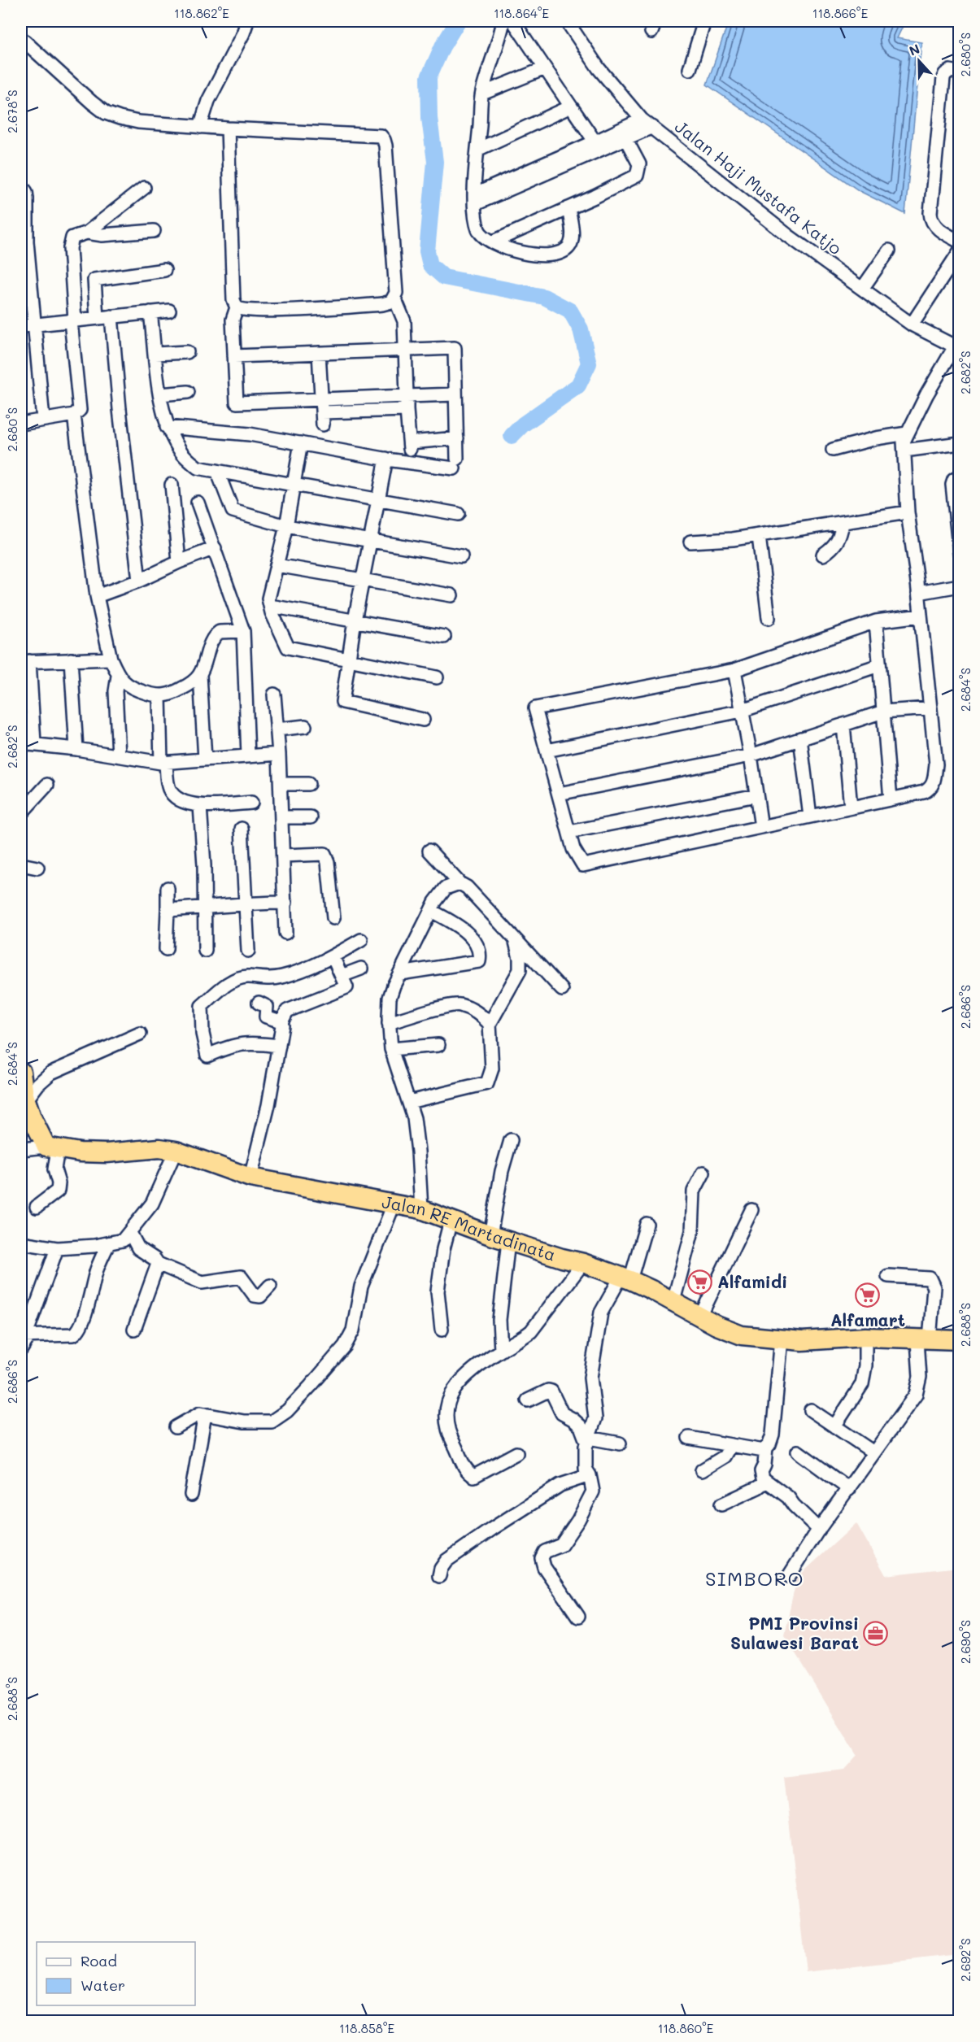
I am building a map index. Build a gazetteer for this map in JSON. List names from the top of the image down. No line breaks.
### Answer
{"streets":{"highway":["Jalan RE Martadinata"],"street":["Jalan Haji Mustafa Katjo"]},"districts":["SIMBORO"],"places":{"supermarket":["Alfamidi","Alfamart"],"office":["PMI Provinsi Sulawesi Barat"]},"legend":["Road","Water"],"north":"top","coordinates":["118.862°E","118.864°E","118.866°E","2.680°S","2.678°S","2.682°S","2.684°S","2.686°S","2.688°S","2.690°S","2.692°S","118.858°E","118.860°E"]}
